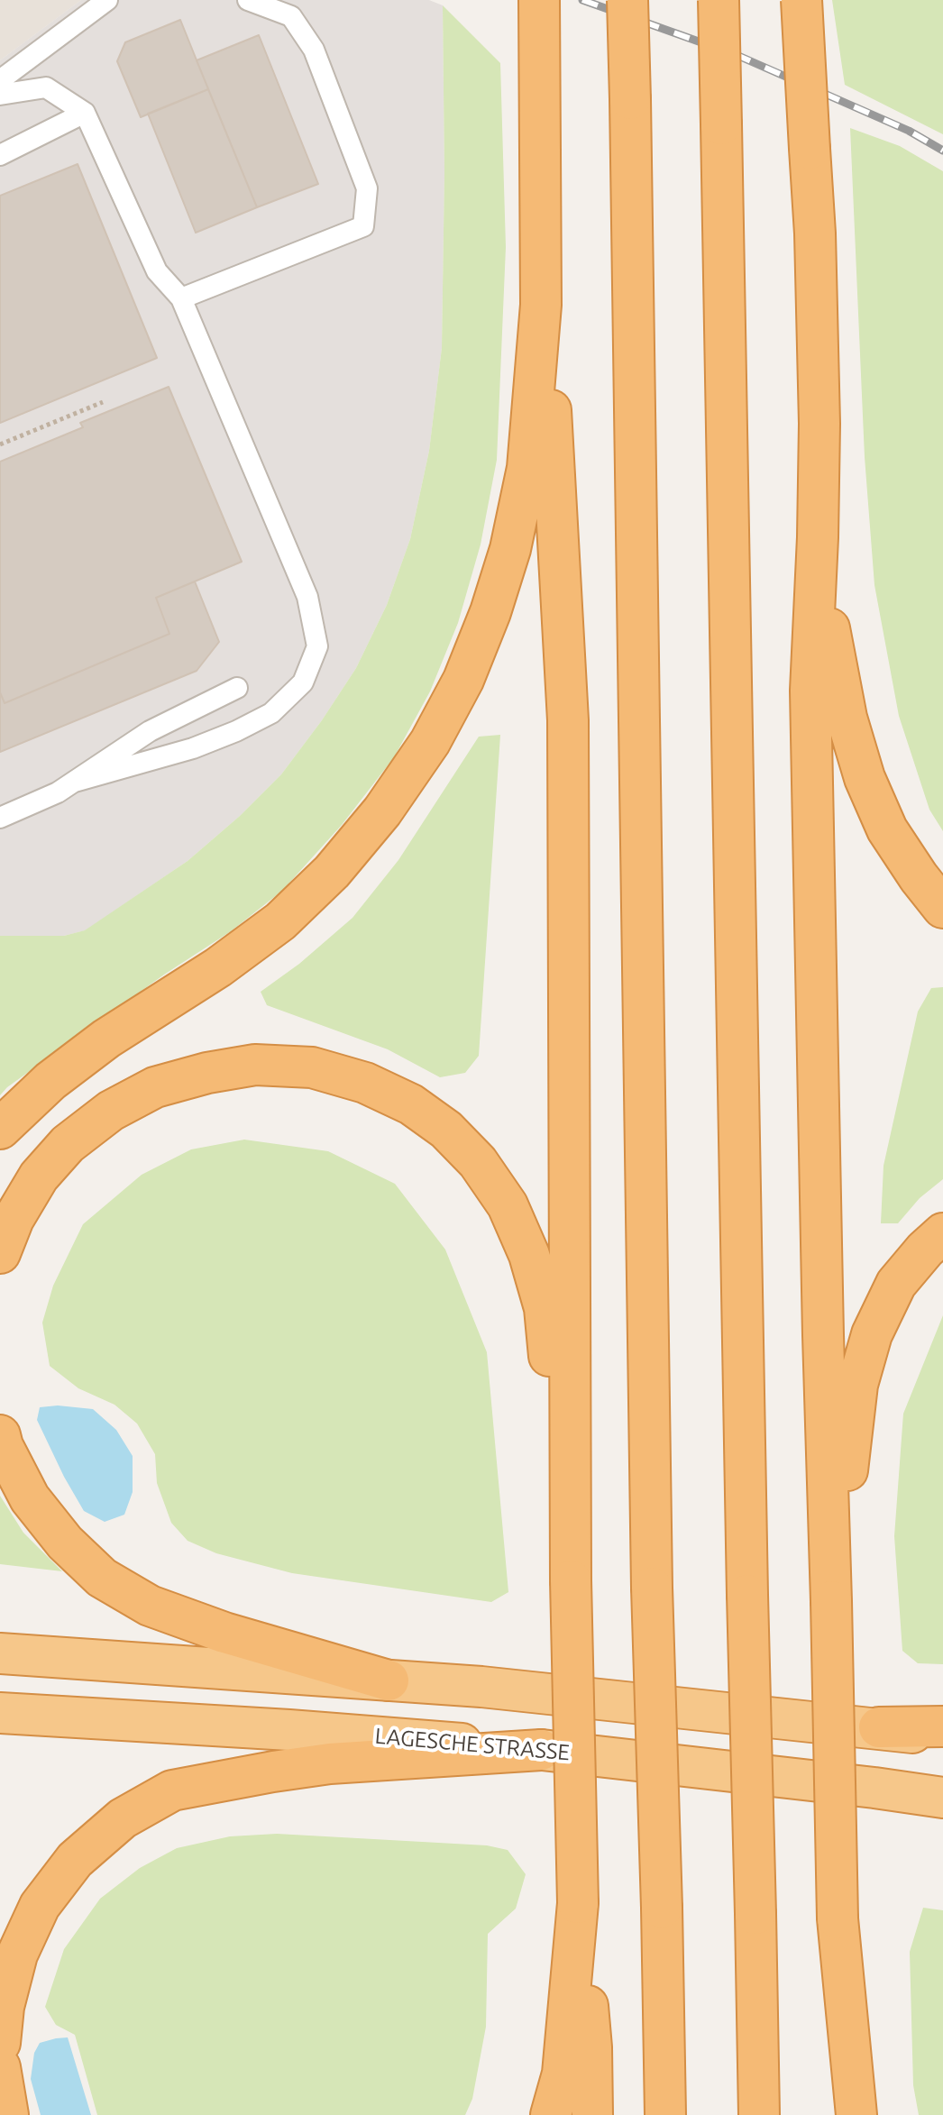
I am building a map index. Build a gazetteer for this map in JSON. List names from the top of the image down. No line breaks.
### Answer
{"streets":{"highway":["LAGESCHE STRASSE"]}}
